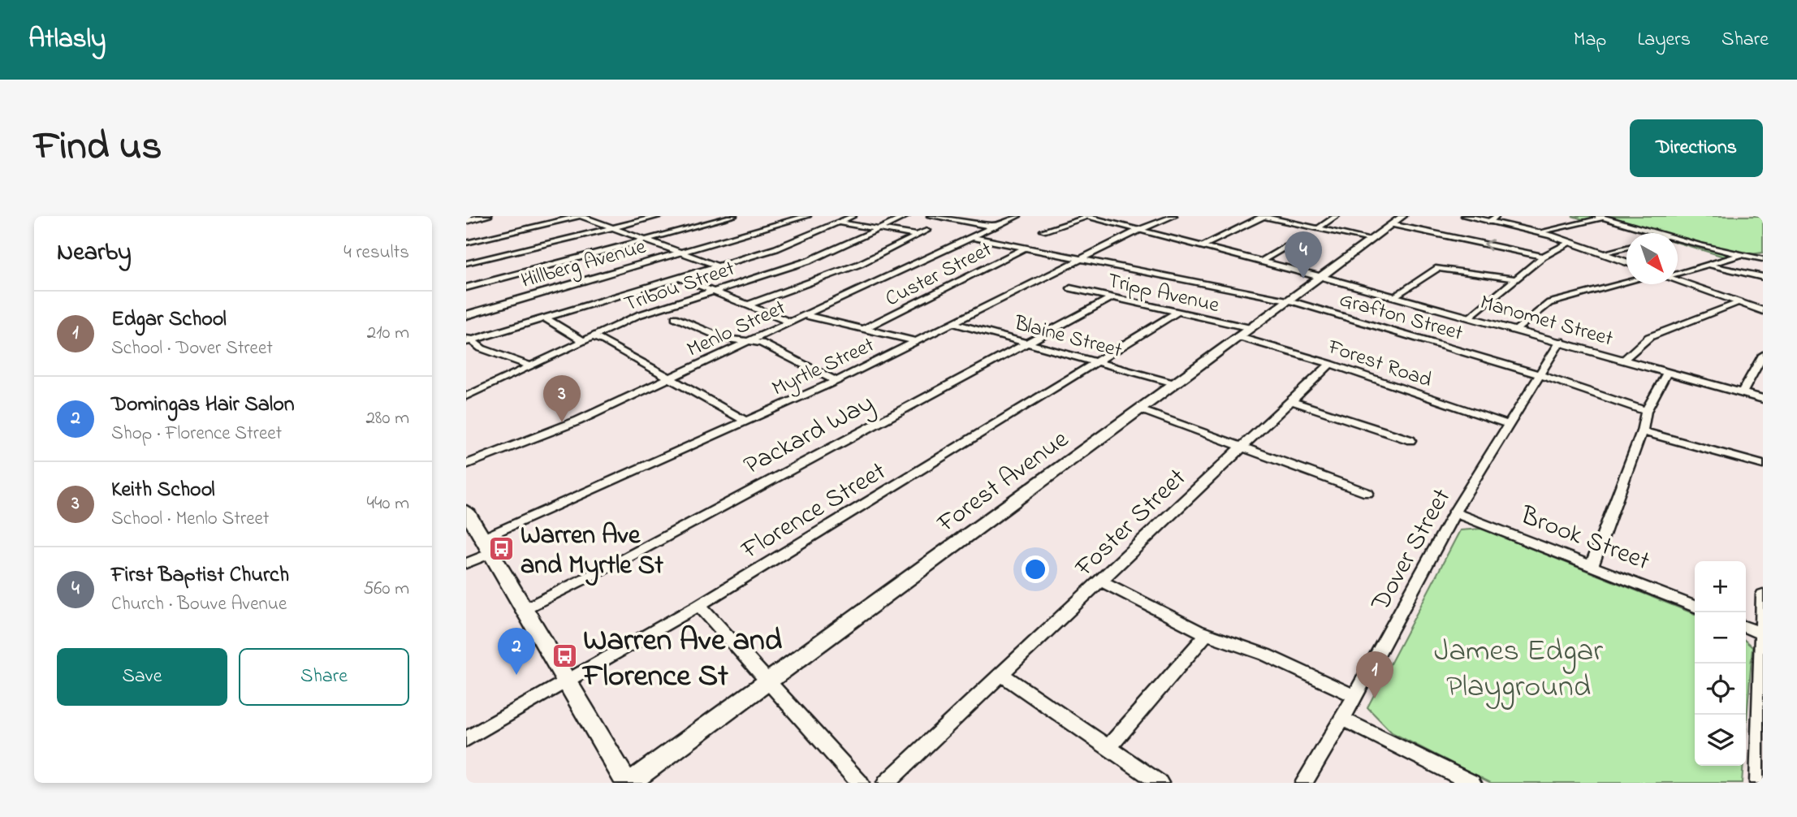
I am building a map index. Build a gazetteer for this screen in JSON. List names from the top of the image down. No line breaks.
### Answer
{"streets":{"street":["Hillberg Avenue","Custer Street","Tribou Street","Tripp Avenue","Grafton Street","Manomet Street","Menlo Street","Blaine Street","Forest Road","Myrtle Street","Packard Way","Forest Avenue","Florence Street","Foster Street","Brook Street","Dover Street"]},"crossings":[["Custer Street","Grafton Street"],["Tripp Avenue","Forest Road"],["Tripp Avenue","Packard Way"],["Tripp Avenue","Forest Avenue"],["Tripp Avenue","Florence Street"],["Grafton Street","Menlo Street"],["Grafton Street","Myrtle Street"],["Grafton Street","Forest Avenue"],["Grafton Street","Dover Street"],["Manomet Street","Myrtle Street"],["Manomet Street","Forest Avenue"],["Manomet Street","Dover Street"],["Blaine Street","Myrtle Street"],["Blaine Street","Packard Way"],["Blaine Street","Forest Avenue"],["Blaine Street","Florence Street"],["Forest Road","Forest Avenue"],["Forest Road","Foster Street"],["Forest Road","Dover Street"],["Brook Street","Dover Street"]],"parks":["James Edgar Playground"],"places":{"bus stop":["Warren Ave and Myrtle St","Warren Ave and Florence St"]},"north":"bottom right","page":{"header":"Atlasly","nav":["Map","Layers","Share"],"title":"Find us","buttons":["Directions",["Save","Share"]],"heading":["Nearby","4 results"],"pins":["4","3","2","1"],"list":[{"mark":"1","name":"Edgar School","note":"School · Dover Street","value":"210 m"},{"mark":"2","name":"Domingas Hair Salon","note":"Shop · Florence Street","value":"280 m"},{"mark":"3","name":"Keith School","note":"School · Menlo Street","value":"440 m"},{"mark":"4","name":"First Baptist Church","note":"Church · Bouve Avenue","value":"560 m"}],"map_buttons":["+","−"]}}
